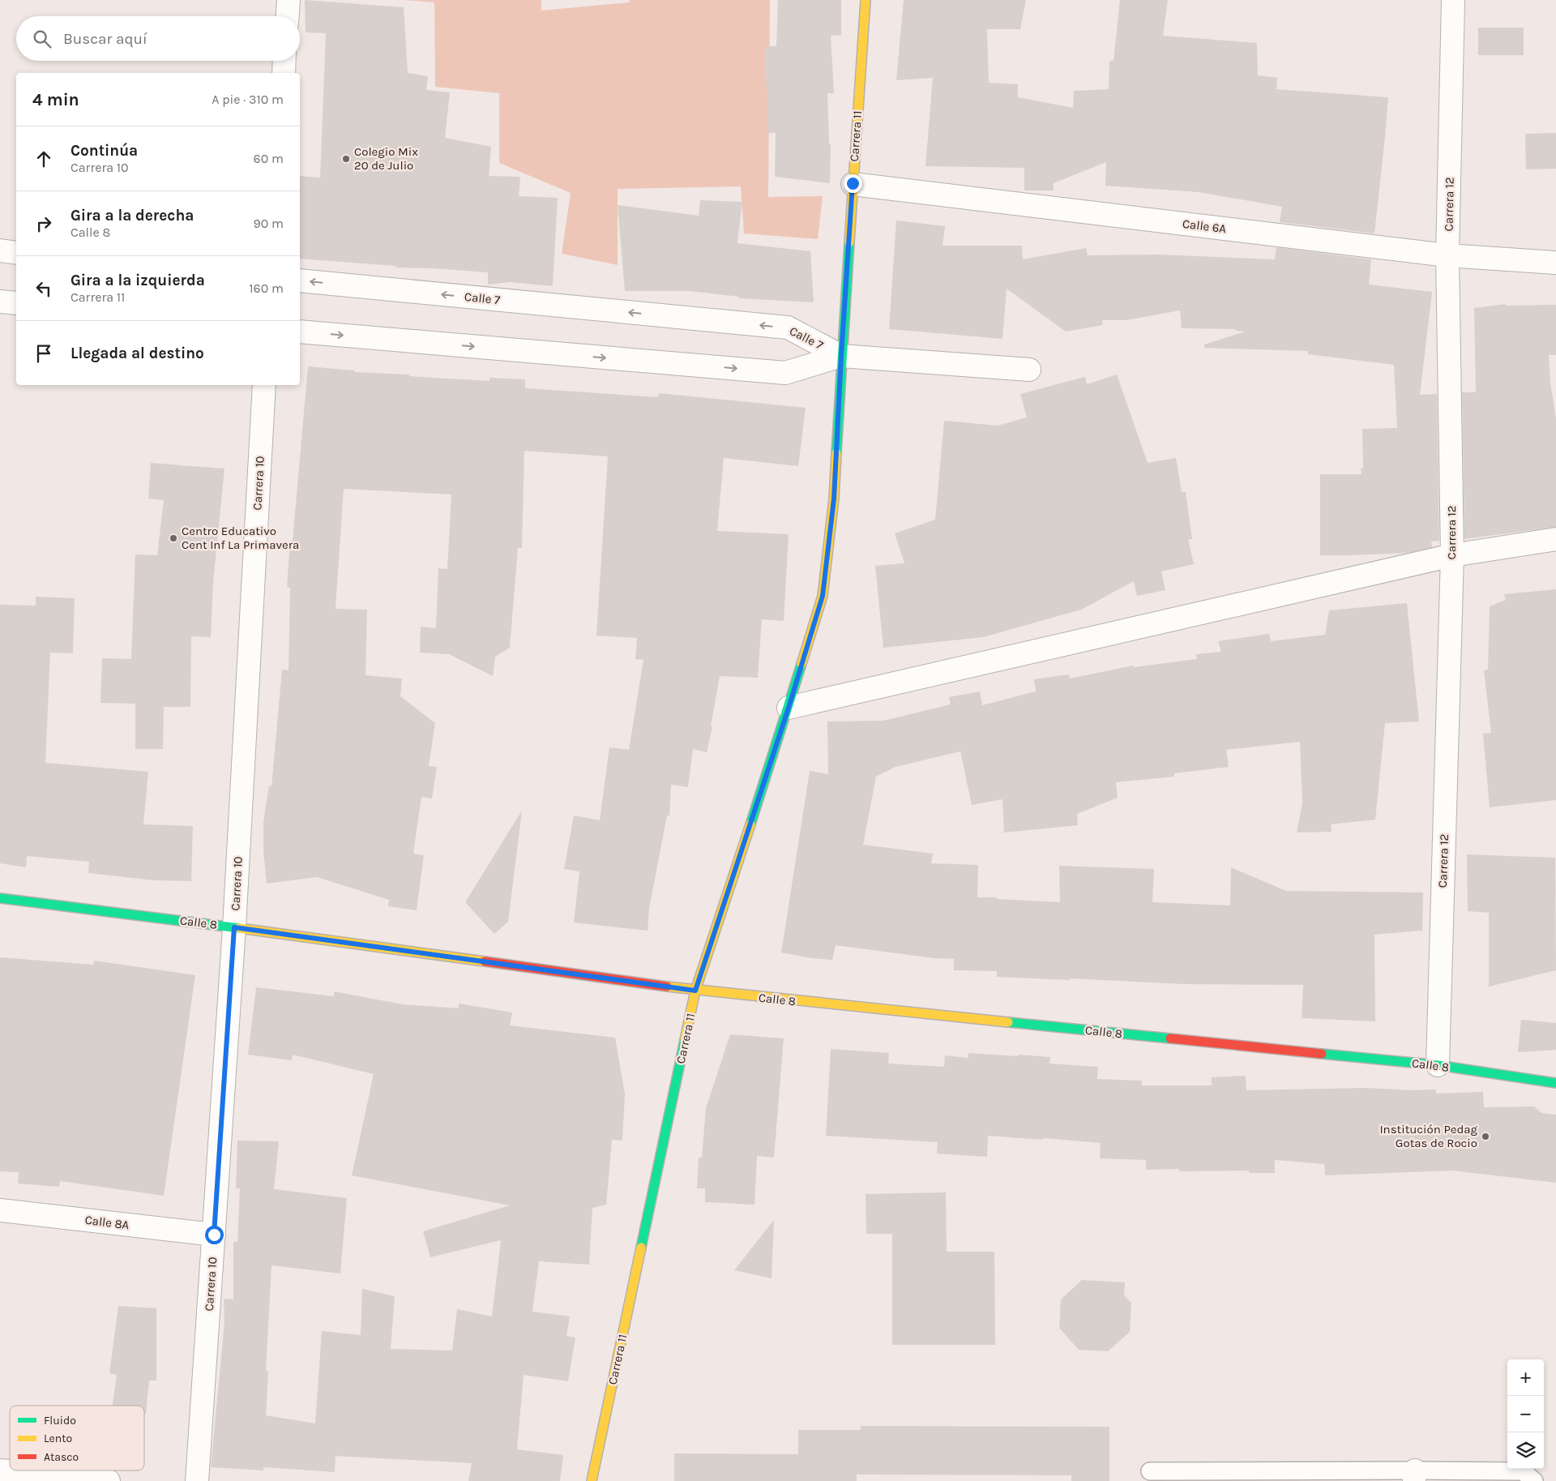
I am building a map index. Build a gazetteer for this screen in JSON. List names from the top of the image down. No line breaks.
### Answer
{"streets":{"street":["Carrera 11","Carrera 12","Calle 6A","Calle 7","Carrera 10","Calle 8","Calle 8A"]},"crossings":[["Carrera 11","Calle 6A"],["Carrera 11","Calle 7"],["Carrera 11","Calle 8"],["Carrera 12","Calle 6A"],["Carrera 12","Calle 8"],["Carrera 10","Calle 8"],["Carrera 10","Calle 8A"]],"places":["Colegio Mix 20 de Julio","Centro Educativo Cent Inf La Primavera","Institución Pedag Gotas de Rocio"],"legend":["Fluido","Lento","Atasco"],"page":{"search":"Buscar aquí","heading":["4 min","A pie · 310 m"],"list":[["Continúa","Carrera 10","60 m"],["Gira a la derecha","Calle 8","90 m"],["Gira a la izquierda","Carrera 11","160 m"],"Llegada al destino"],"map_buttons":["+","−"]}}
